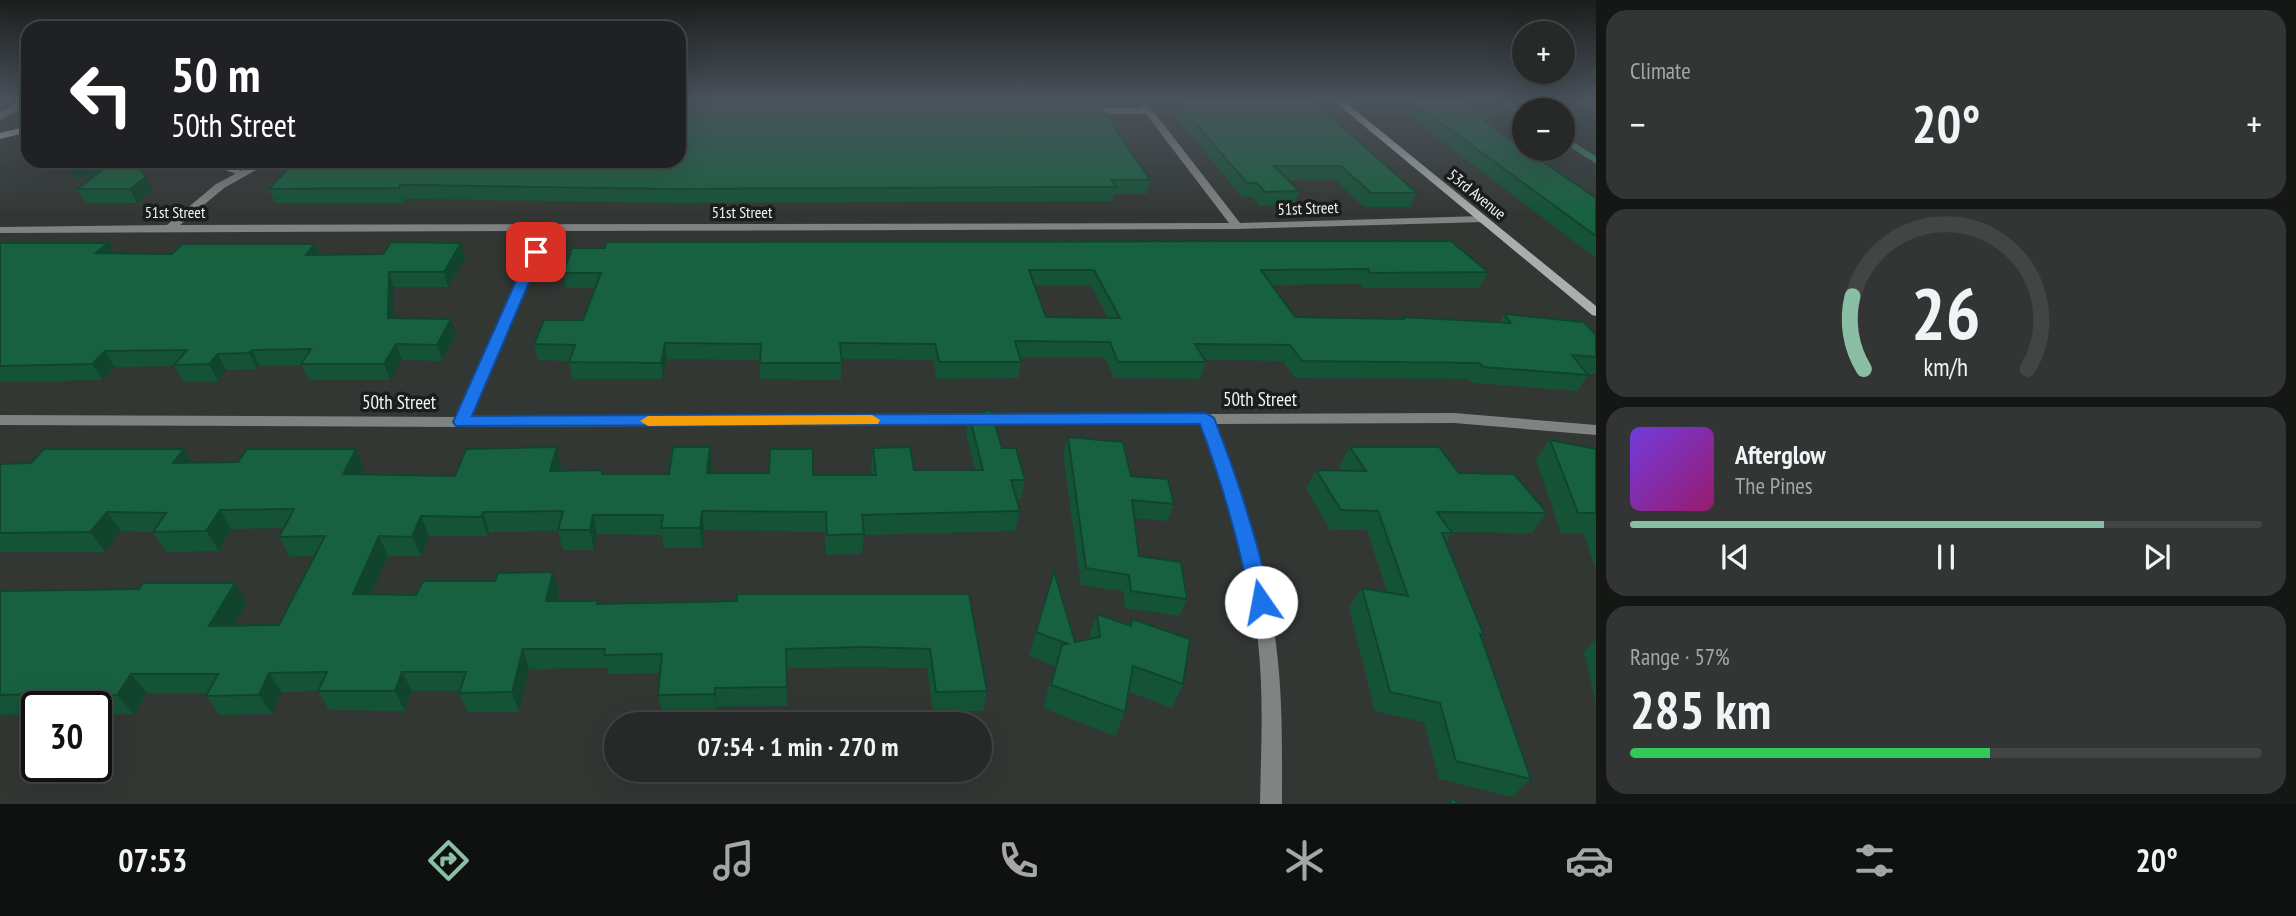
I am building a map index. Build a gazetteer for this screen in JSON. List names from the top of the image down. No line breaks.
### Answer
{"streets":{"street":["53rd Avenue","51st Street","50th Street"]},"crossings":[["53rd Avenue","51st Street"]],"page":{"tile":["Climate",["Range · 57%","285 km"]],"map_buttons":["+","−"],"turn":["50 m","50th Street"],"heat":["−","20°","+"],"song":["Afterglow","The Pines"],"limit":"30","trip":"07:54 · 1 min · 270 m","tabs":["07:53","20°"],"gauge":["26","km/h"]}}
